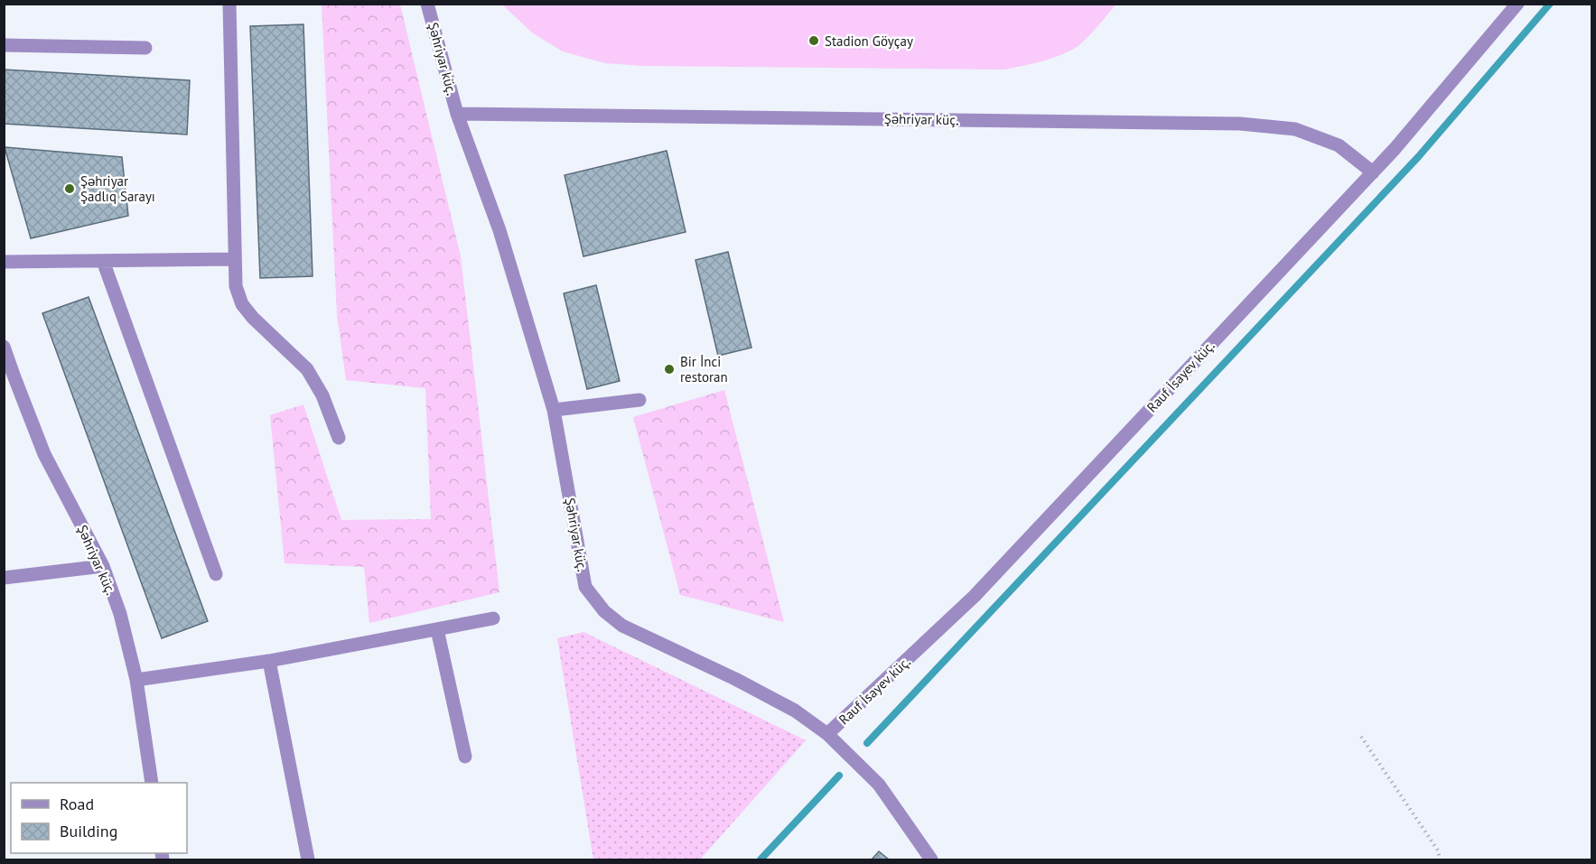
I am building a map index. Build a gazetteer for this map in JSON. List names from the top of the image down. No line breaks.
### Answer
{"streets":{"street":["Şəhriyar küç.","Rauf İsayev küç."]},"crossings":[["Şəhriyar küç.","Rauf İsayev küç."]],"places":["Stadion Göyçay","Şəhriyar Şadlıq Sarayı","Bir İnci restoran"],"legend":["Road","Building"]}
